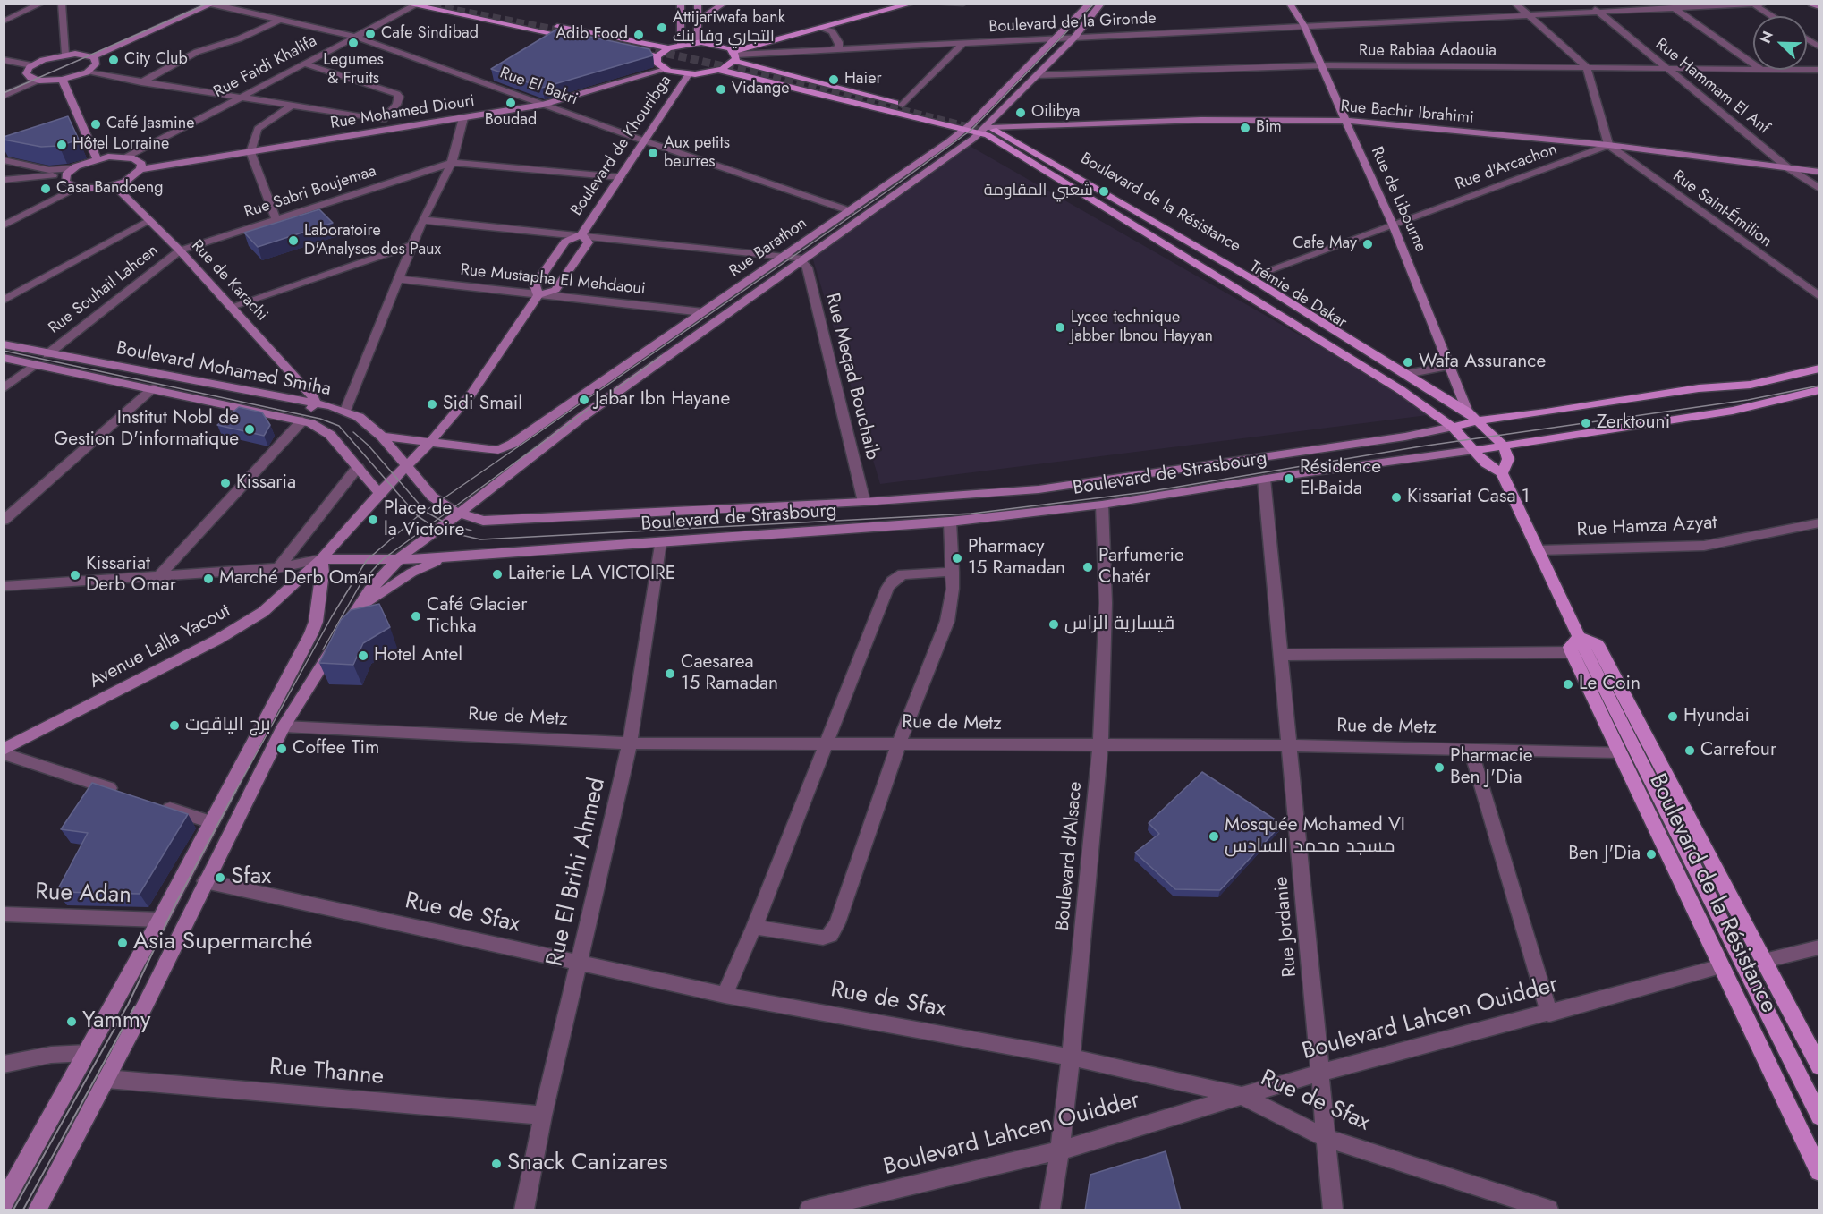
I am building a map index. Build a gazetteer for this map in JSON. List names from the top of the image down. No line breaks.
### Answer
{"streets":{"main road":["Boulevard de la Résistance","Trémie de Dakar"],"street":["Boulevard de la Gironde","Rue Rabiaa Adaouia","Rue Faidi Khalifa","Rue El Bakri","Rue Hammam El Anf","Rue Mohamed Diouri","Rue Bachir Ibrahimi","Boulevard de Khouribga","Rue d'Arcachon","Rue Sabri Boujemaa","Rue de Libourne","Rue Saint-Émilion","Rue Barathon","Rue Mustapha El Mehdaoui","Rue de Karachi","Rue Souhail Lahcen","Boulevard Mohamed Smiha","Rue Meqad Bouchaib","Boulevard de Strasbourg","Rue Hamza Azyat","Avenue Lalla Yacout","Rue de Metz","Boulevard d'Alsace","Rue El Brihi Ahmed","Rue Adan","Rue de Sfax","Rue Jordanie","Boulevard Lahcen Ouidder","Rue Thanne"]},"crossings":[["Boulevard de la Gironde","Rue Hammam El Anf"],["Boulevard de la Gironde","Rue de Libourne"],["Boulevard de la Gironde","Boulevard de la Résistance"],["Boulevard de la Gironde","Rue Barathon"],["Rue Rabiaa Adaouia","Rue Hammam El Anf"],["Rue Rabiaa Adaouia","Rue de Libourne"],["Rue Faidi Khalifa","Rue El Bakri"],["Rue El Bakri","Rue Mohamed Diouri"],["Rue El Bakri","Boulevard de Khouribga"],["Rue El Bakri","Rue Barathon"],["Rue Hammam El Anf","Rue Bachir Ibrahimi"],["Rue Bachir Ibrahimi","Rue d'Arcachon"],["Rue Bachir Ibrahimi","Rue de Libourne"],["Rue Bachir Ibrahimi","Boulevard de la Résistance"],["Rue Bachir Ibrahimi","Rue Saint-Émilion"],["Boulevard de Khouribga","Rue Barathon"],["Boulevard de Khouribga","Rue Mustapha El Mehdaoui"],["Boulevard de Khouribga","Boulevard Mohamed Smiha"],["Boulevard de Khouribga","Boulevard de Strasbourg"],["Boulevard de Khouribga","Avenue Lalla Yacout"],["Rue d'Arcachon","Rue de Libourne"],["Rue d'Arcachon","Boulevard de la Résistance"],["Rue d'Arcachon","Rue Saint-Émilion"],["Rue Sabri Boujemaa","Rue de Karachi"],["Rue Sabri Boujemaa","Rue Souhail Lahcen"],["Rue de Libourne","Boulevard de la Résistance"],["Boulevard de la Résistance","Rue Barathon"],["Boulevard de la Résistance","Trémie de Dakar"],["Boulevard de la Résistance","Boulevard de Strasbourg"],["Boulevard de la Résistance","Rue Hamza Azyat"],["Boulevard de la Résistance","Rue de Metz"],["Boulevard de la Résistance","Boulevard Lahcen Ouidder"],["Rue Barathon","Rue Mustapha El Mehdaoui"],["Rue de Karachi","Rue Souhail Lahcen"],["Rue de Karachi","Boulevard Mohamed Smiha"],["Rue Souhail Lahcen","Boulevard Mohamed Smiha"],["Boulevard Mohamed Smiha","Boulevard de Strasbourg"],["Rue Meqad Bouchaib","Boulevard de Strasbourg"],["Boulevard de Strasbourg","Avenue Lalla Yacout"],["Boulevard de Strasbourg","Boulevard d'Alsace"],["Boulevard de Strasbourg","Rue El Brihi Ahmed"],["Boulevard de Strasbourg","Rue Jordanie"],["Rue de Metz","Boulevard d'Alsace"],["Rue de Metz","Rue El Brihi Ahmed"],["Rue de Metz","Rue Jordanie"],["Boulevard d'Alsace","Rue de Sfax"],["Boulevard d'Alsace","Boulevard Lahcen Ouidder"],["Rue El Brihi Ahmed","Rue de Sfax"],["Rue El Brihi Ahmed","Rue Thanne"],["Rue de Sfax","Rue Jordanie"],["Rue de Sfax","Boulevard Lahcen Ouidder"],["Rue Jordanie","Boulevard Lahcen Ouidder"]],"places":["Attijariwafa bank التجاري وفا بنك","Cafe Sindibad","Adib Food","Legumes & Fruits","City Club","Haier","Vidange","Boudad","Oilibya","Café Jasmine","Bim","Hôtel Lorraine","Aux petits beurres","Casa Bandoeng","شعبي المقاومة","Laboratoire D'Analyses des Paux","Cafe May","Lycee technique Jabber Ibnou Hayyan","Wafa Assurance","Jabar Ibn Hayane","Sidi Smail","Zerktouni","Institut Nobl de Gestion D'informatique","Résidence El-Baida","Kissaria","Kissariat Casa 1","Place de la Victoire","Pharmacy 15 Ramadan","Parfumerie Chatér","Laiterie LA VICTOIRE","Kissariat Derb Omar","Marché Derb Omar","Café Glacier Tichka","قيسارية الزاس","Hotel Antel","Caesarea 15 Ramadan","Le Coin","Hyundai","برج الياقوت","Coffee Tim","Carrefour","Pharmacie Ben J'Dia","Mosquée Mohamed VI مسجد محمد السادس","Ben J'Dia","Sfax","Asia Supermarché","Yammy","Snack Canizares"],"north":"top left"}
